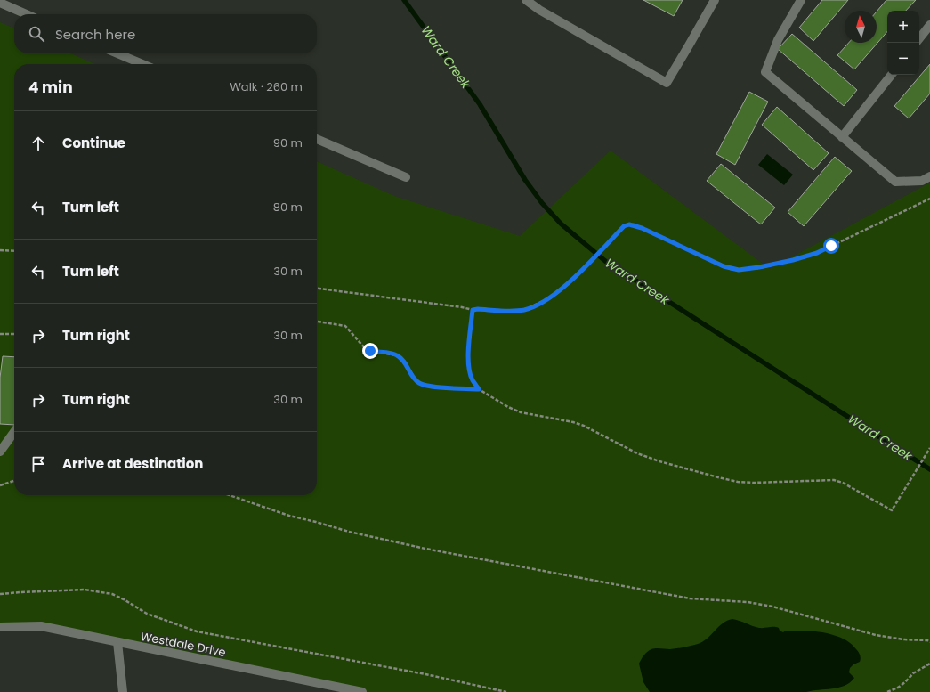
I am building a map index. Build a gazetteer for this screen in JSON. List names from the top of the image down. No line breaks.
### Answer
{"streets":{"street":["Westdale Drive"]},"water":["Ward Creek"],"north":"top","page":{"map_buttons":["+","−"],"search":"Search here","heading":["4 min","Walk · 260 m"],"list":[["Continue","90 m"],["Turn left","80 m"],["Turn left","30 m"],["Turn right","30 m"],["Turn right","30 m"],"Arrive at destination"]}}
